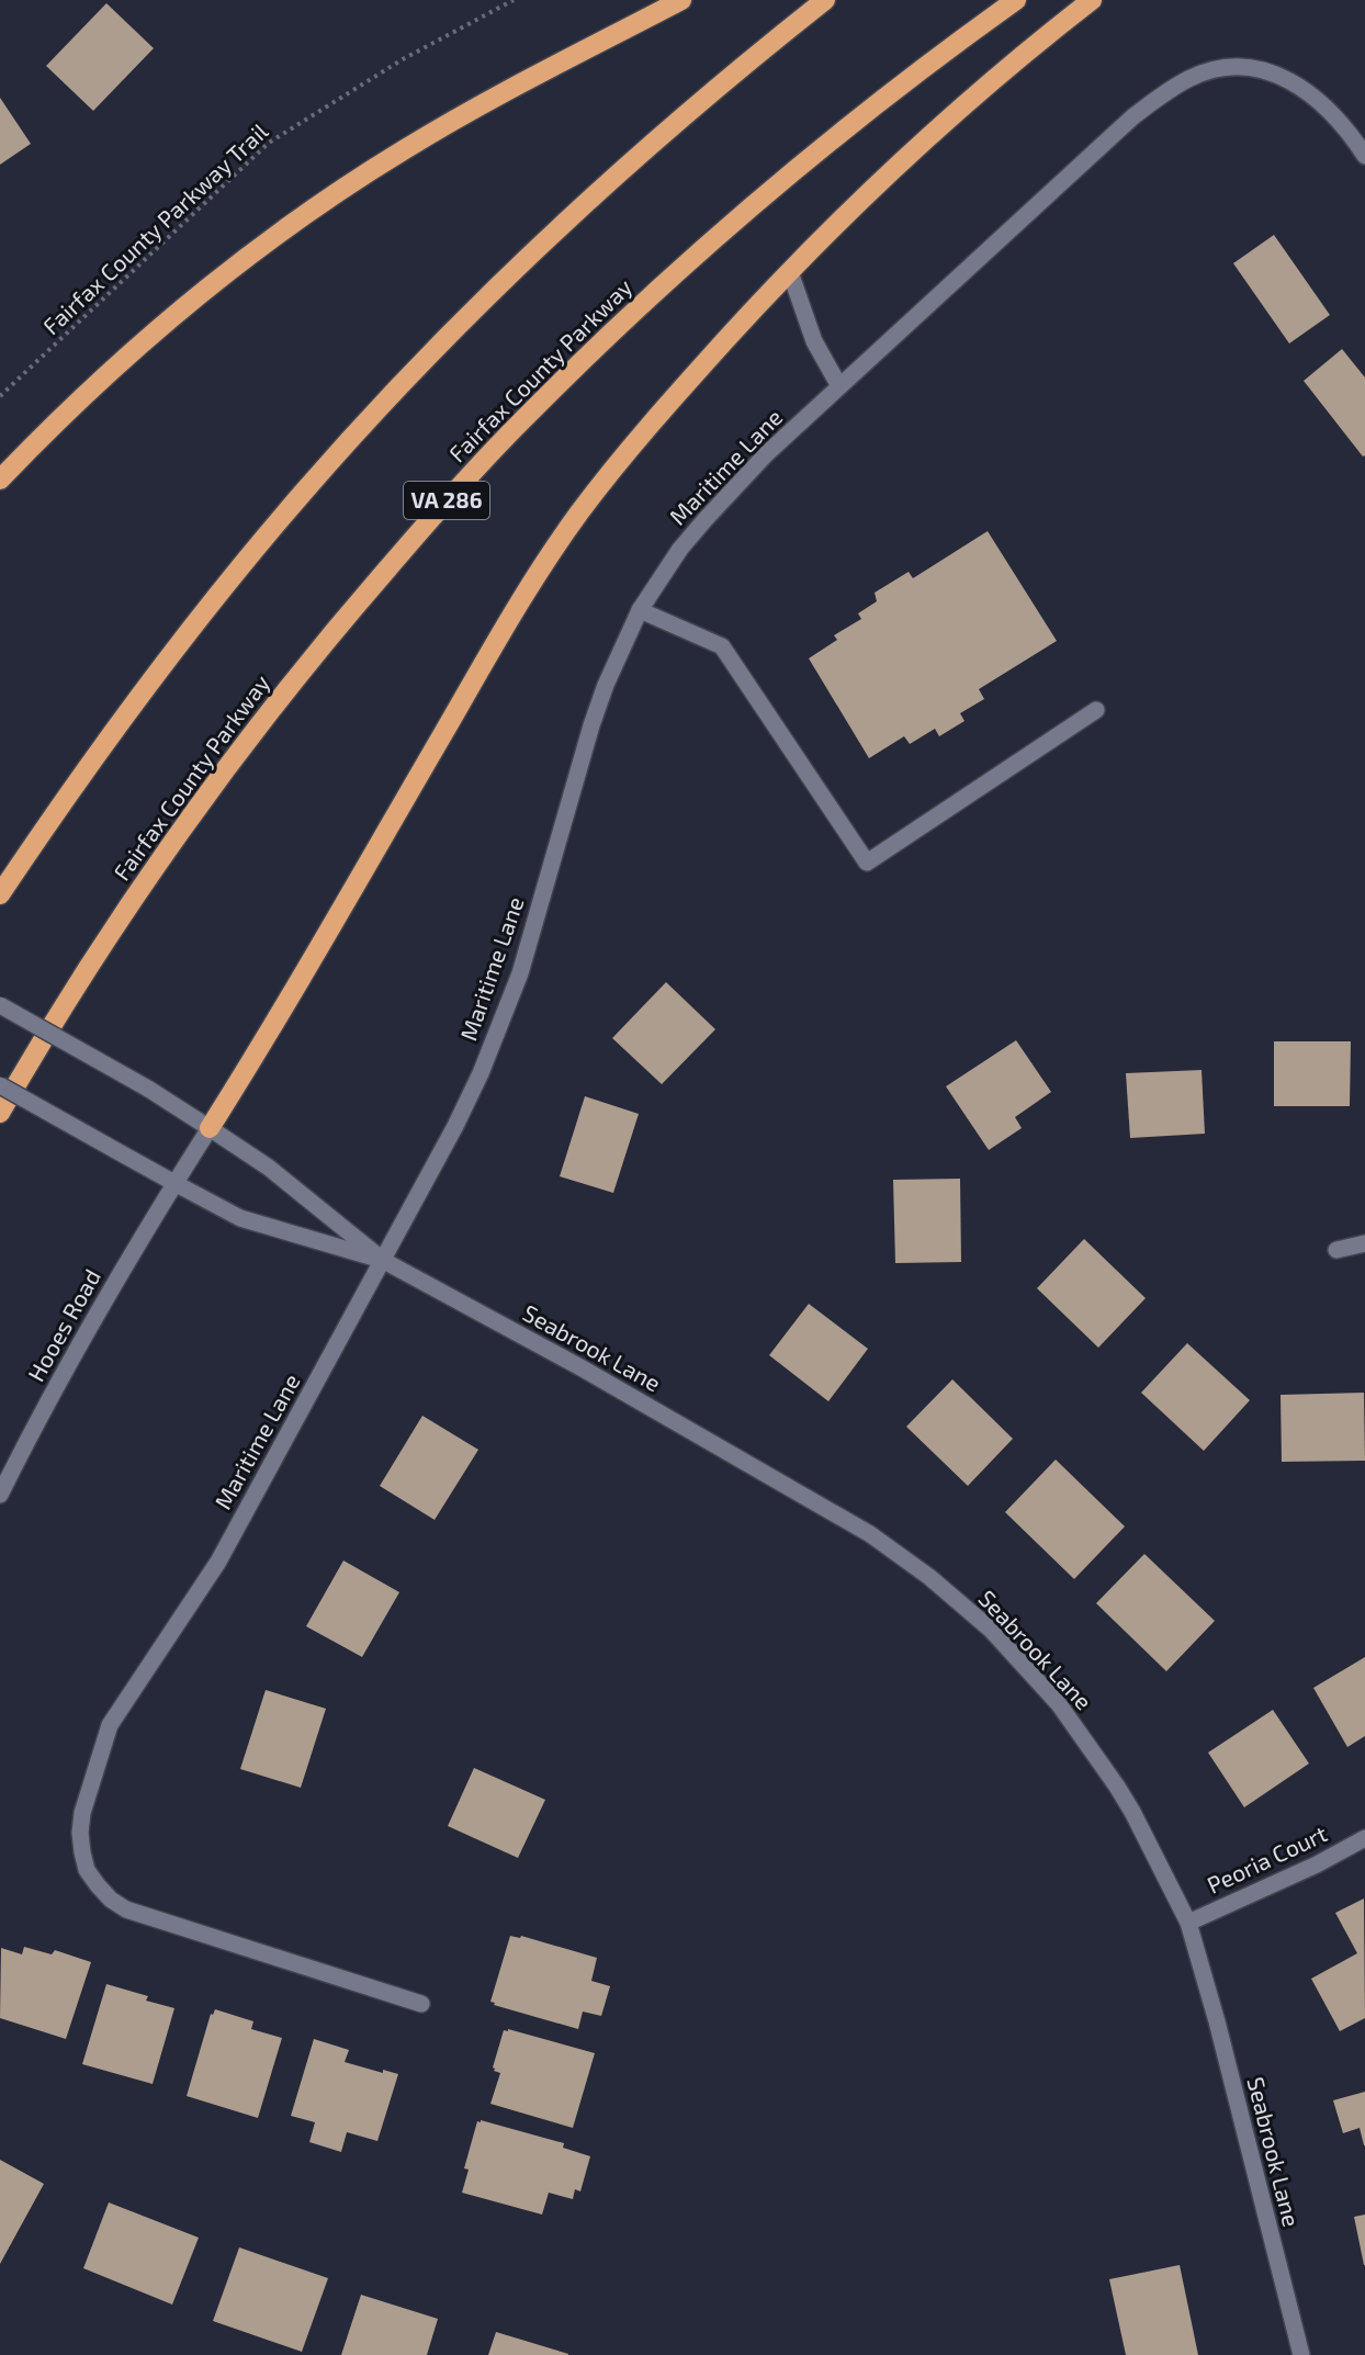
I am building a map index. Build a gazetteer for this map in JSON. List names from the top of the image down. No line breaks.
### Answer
{"streets":{"highway":["Fairfax County Parkway","VA 286"],"street":["Maritime Lane","Hooes Road","Seabrook Lane","Peoria Court"],"path":["Fairfax County Parkway Trail"]},"crossings":[["Maritime Lane","Seabrook Lane"],["Hooes Road","Seabrook Lane"],["Seabrook Lane","Peoria Court"]]}
